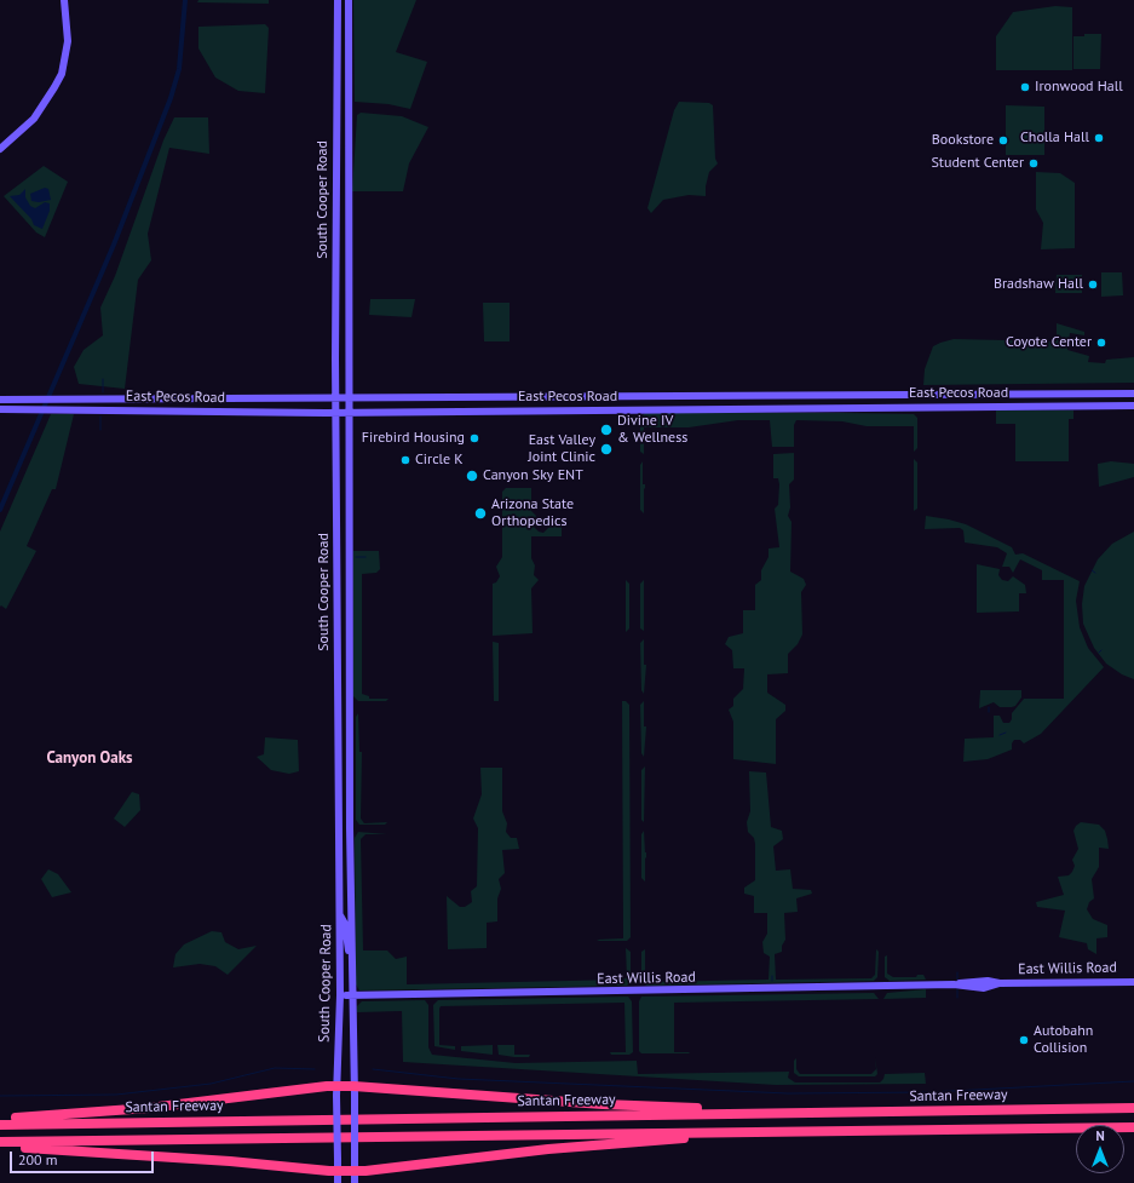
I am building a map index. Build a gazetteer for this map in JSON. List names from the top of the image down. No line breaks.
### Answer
{"streets":{"highway":["Santan Freeway"],"main road":["South Cooper Road","East Pecos Road","East Willis Road"]},"crossings":[["South Cooper Road","East Pecos Road"],["South Cooper Road","East Willis Road"]],"districts":["Canyon Oaks"],"places":["Ironwood Hall","Cholla Hall","Bookstore","Student Center","Bradshaw Hall","Coyote Center","Divine IV & Wellness","Firebird Housing","East Valley Joint Clinic","Circle K","Canyon Sky ENT","Arizona State Orthopedics","Autobahn Collision"],"scale_bar":"200 m","north":"top"}
